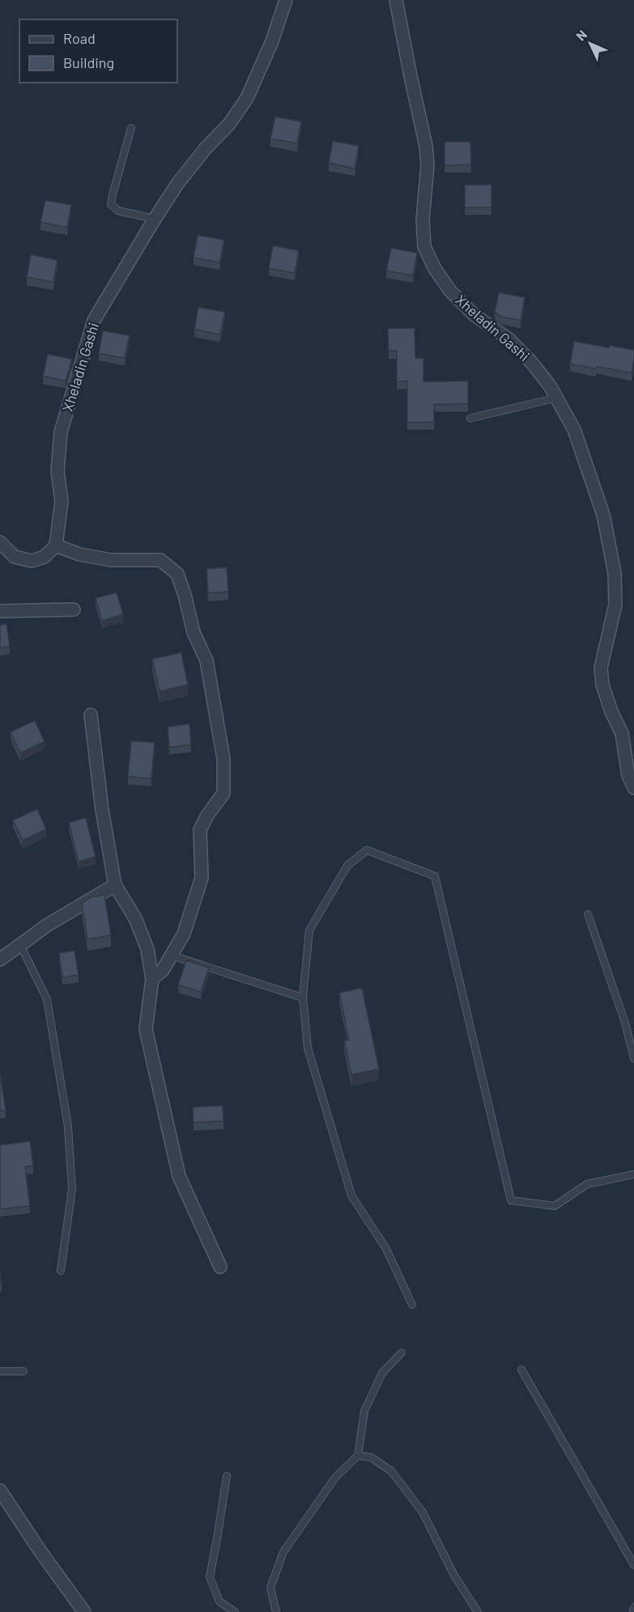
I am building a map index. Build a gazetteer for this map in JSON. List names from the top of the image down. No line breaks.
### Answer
{"streets":{"street":["Xheladin Gashi"]},"legend":["Road","Building"],"north":"top left"}
